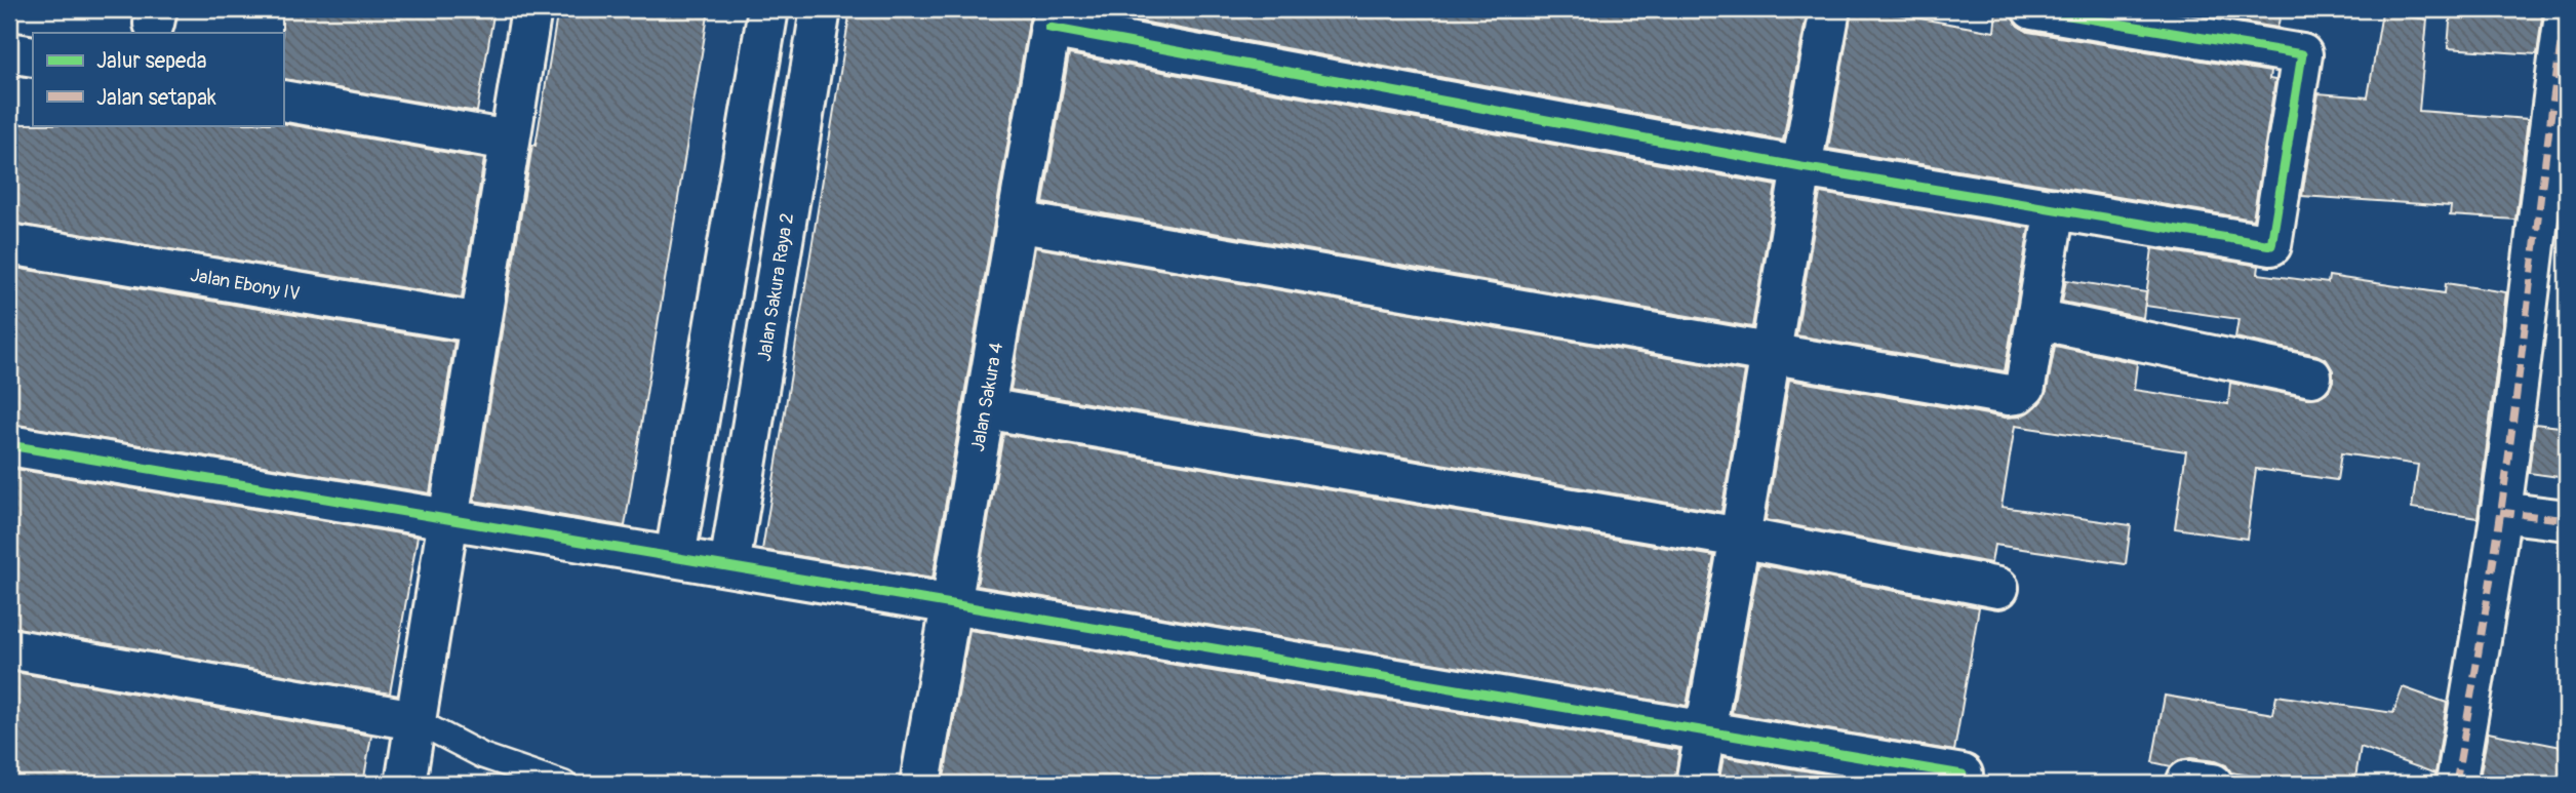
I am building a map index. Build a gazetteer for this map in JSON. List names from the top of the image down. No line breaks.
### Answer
{"streets":{"street":["Jalan Ebony IV","Jalan Sakura Raya 2","Jalan Sakura 4"]},"legend":["Jalur sepeda","Jalan setapak"]}
